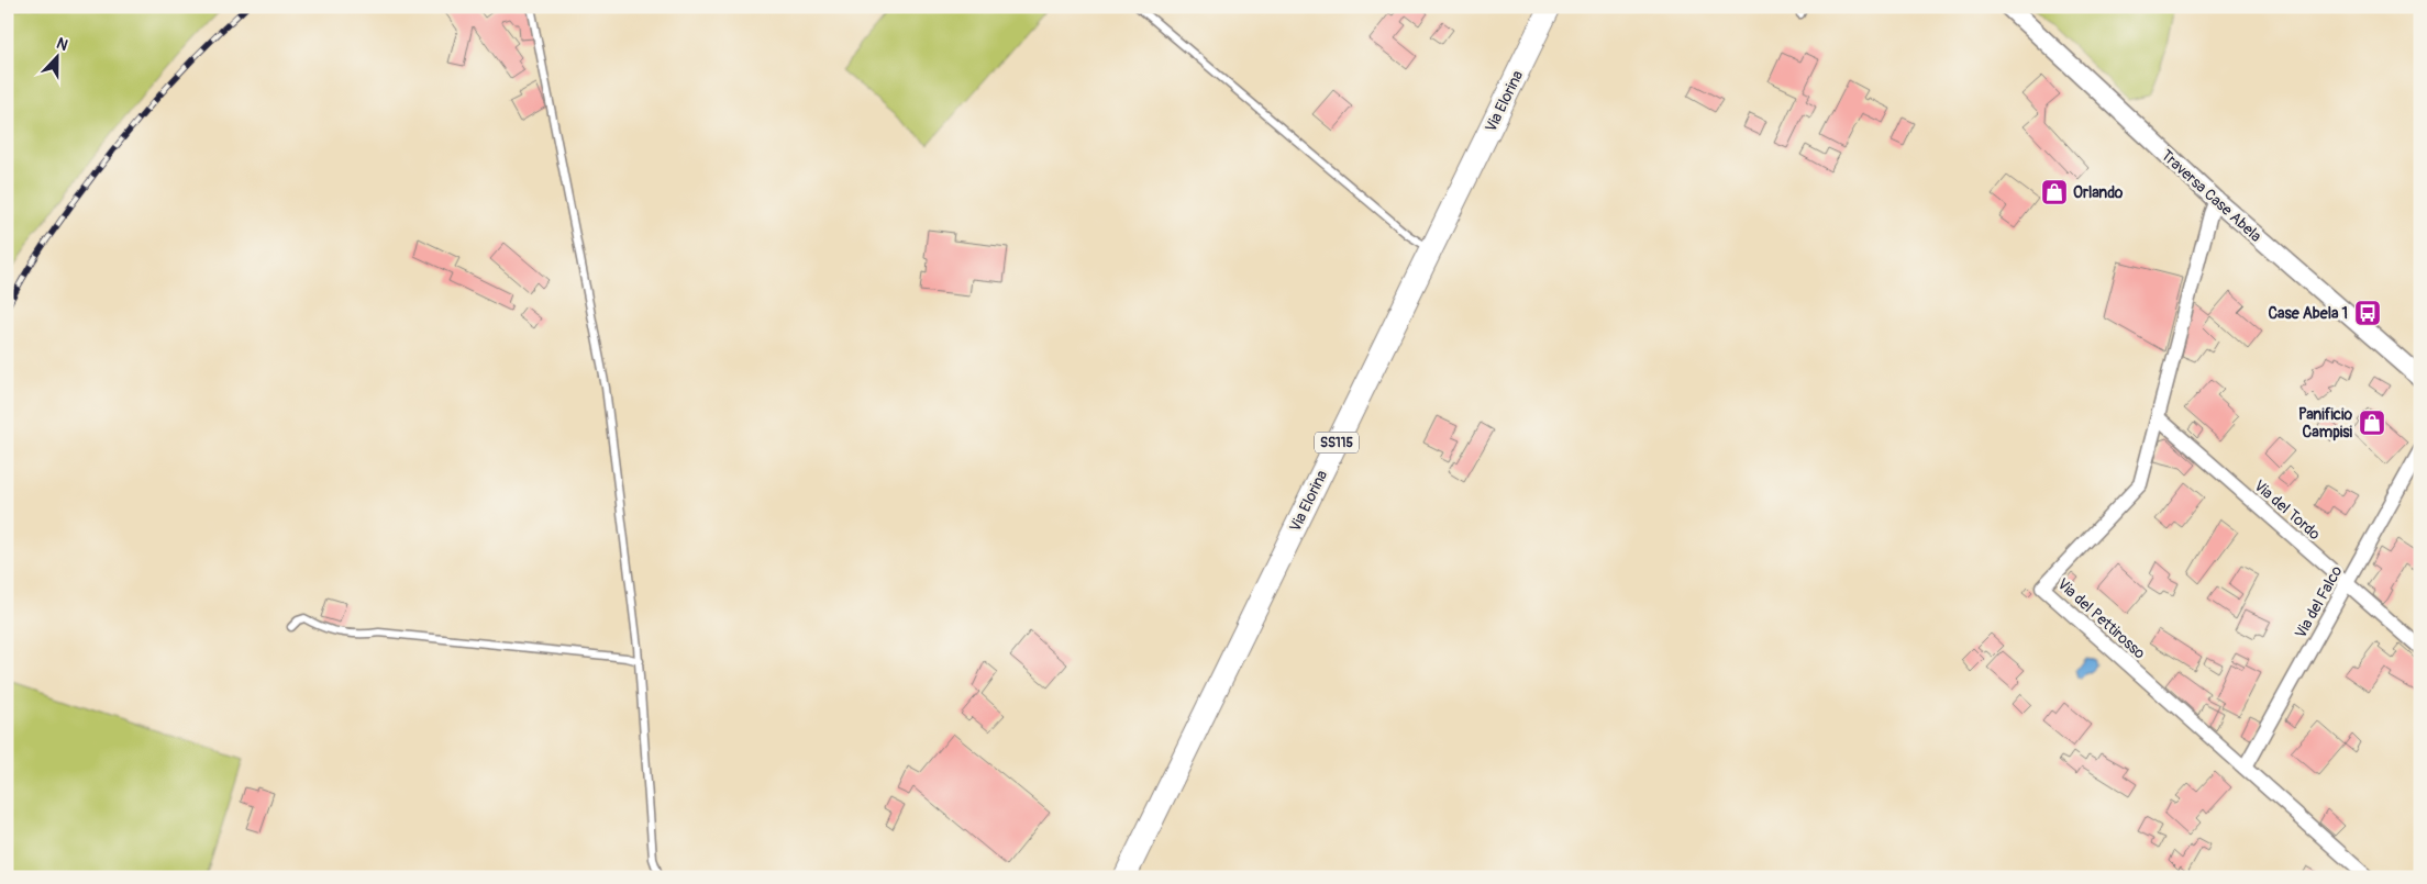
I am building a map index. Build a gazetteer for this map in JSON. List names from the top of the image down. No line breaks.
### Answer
{"streets":{"main road":["Via Elorina","SS115"],"street":["Traversa Case Abela","Via del Tordo","Via del Falco","Via del Pettirosso"]},"crossings":[["Traversa Case Abela","Via del Pettirosso"],["Via del Tordo","Via del Falco"],["Via del Tordo","Via del Pettirosso"],["Via del Falco","Via del Pettirosso"]],"places":{"shop":["Orlando","Panificio Campisi"],"bus stop":["Case Abela 1"]},"north":"top"}
